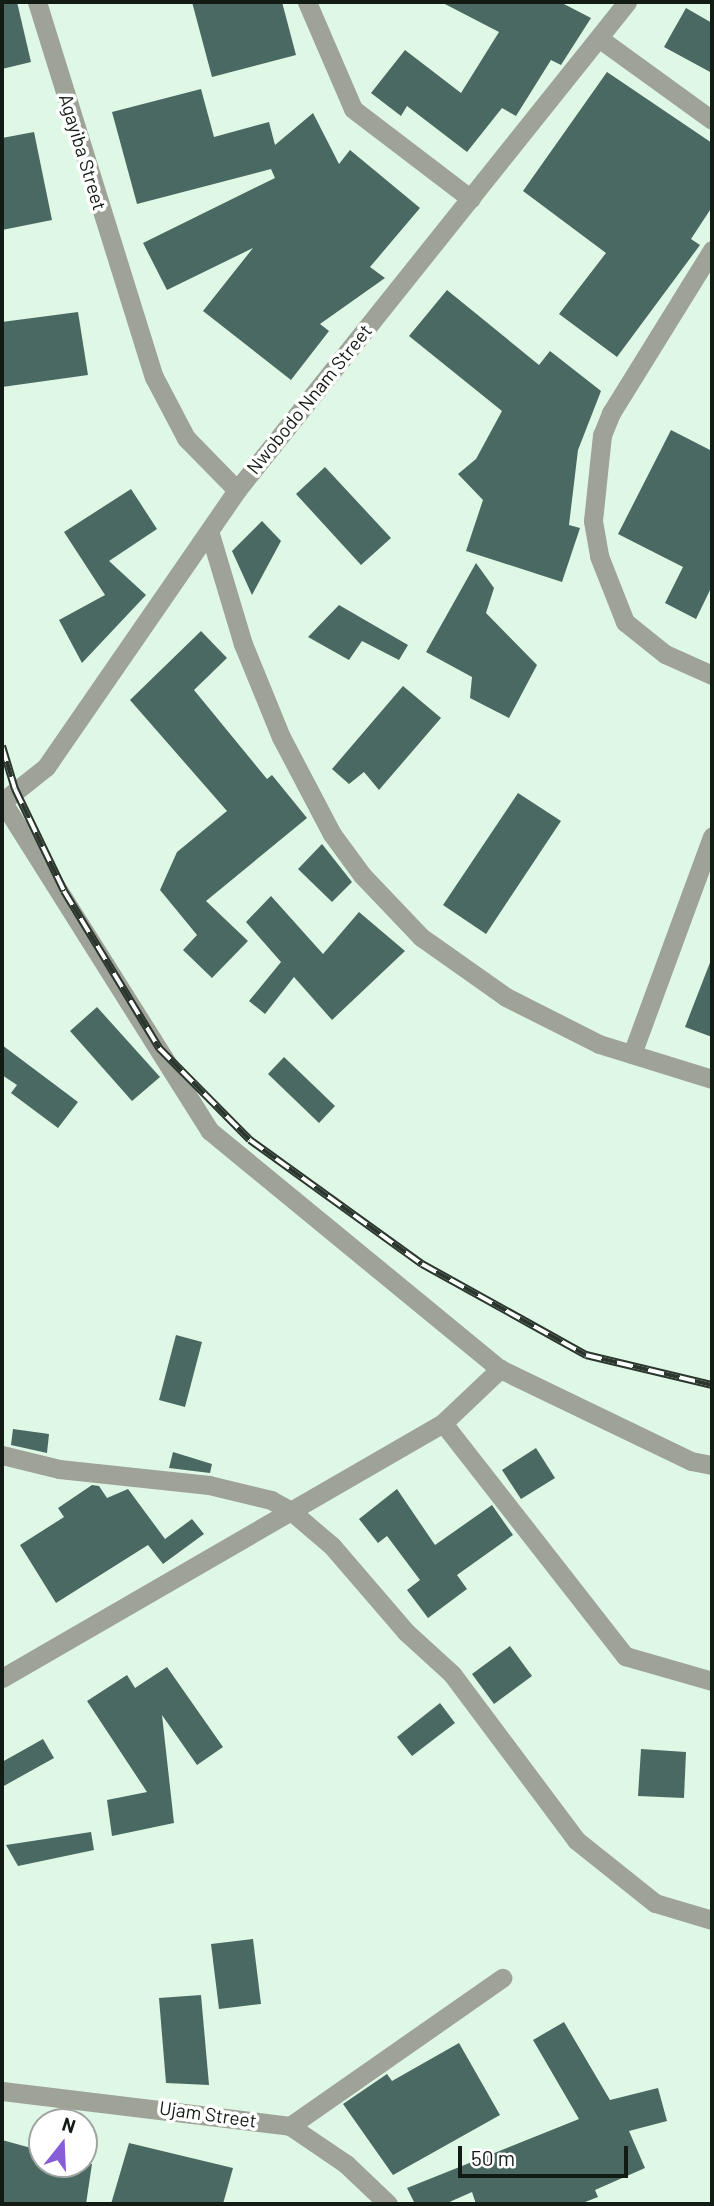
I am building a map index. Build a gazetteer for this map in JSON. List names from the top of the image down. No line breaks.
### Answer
{"streets":{"street":["Agayiba Street","Nwobodo Nnam Street","Ujam Street"]},"crossings":[["Agayiba Street","Nwobodo Nnam Street"]],"scale_bar":"50 m","north":"top"}
